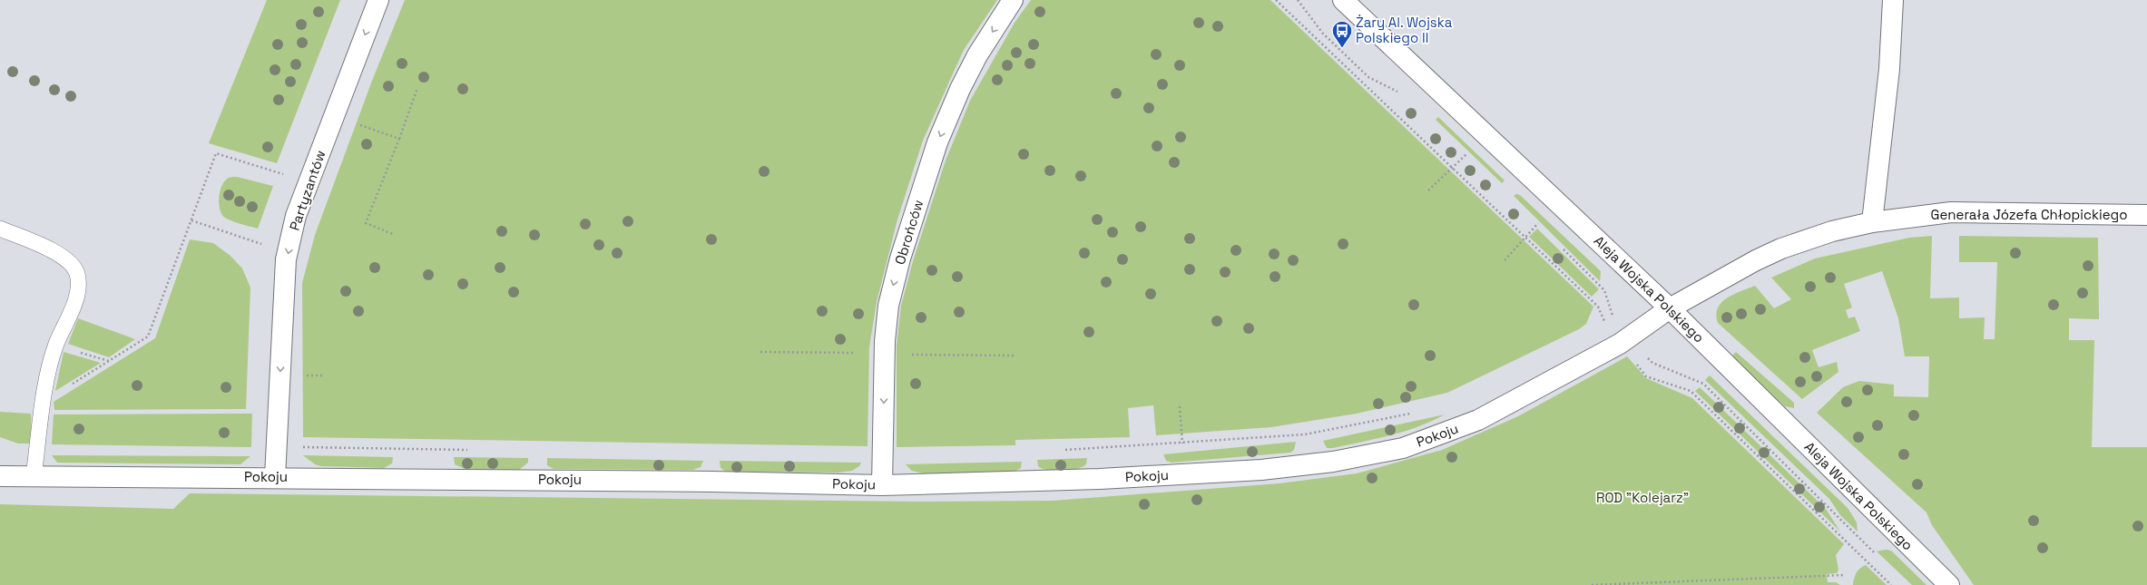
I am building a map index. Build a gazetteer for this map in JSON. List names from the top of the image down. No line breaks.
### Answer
{"streets":{"street":["Partyzantów","Generała Józefa Chłopickiego","Obrońców","Aleja Wojska Polskiego","Pokoju"]},"crossings":[["Partyzantów","Pokoju"],["Generała Józefa Chłopickiego","Aleja Wojska Polskiego"],["Generała Józefa Chłopickiego","Pokoju"],["Obrońców","Pokoju"],["Aleja Wojska Polskiego","Pokoju"]],"one_way":["Partyzantów","Obrońców"],"parks":["ROD \"Kolejarz\""],"places":{"bus stop":["Żary Al. Wojska Polskiego II"]}}
